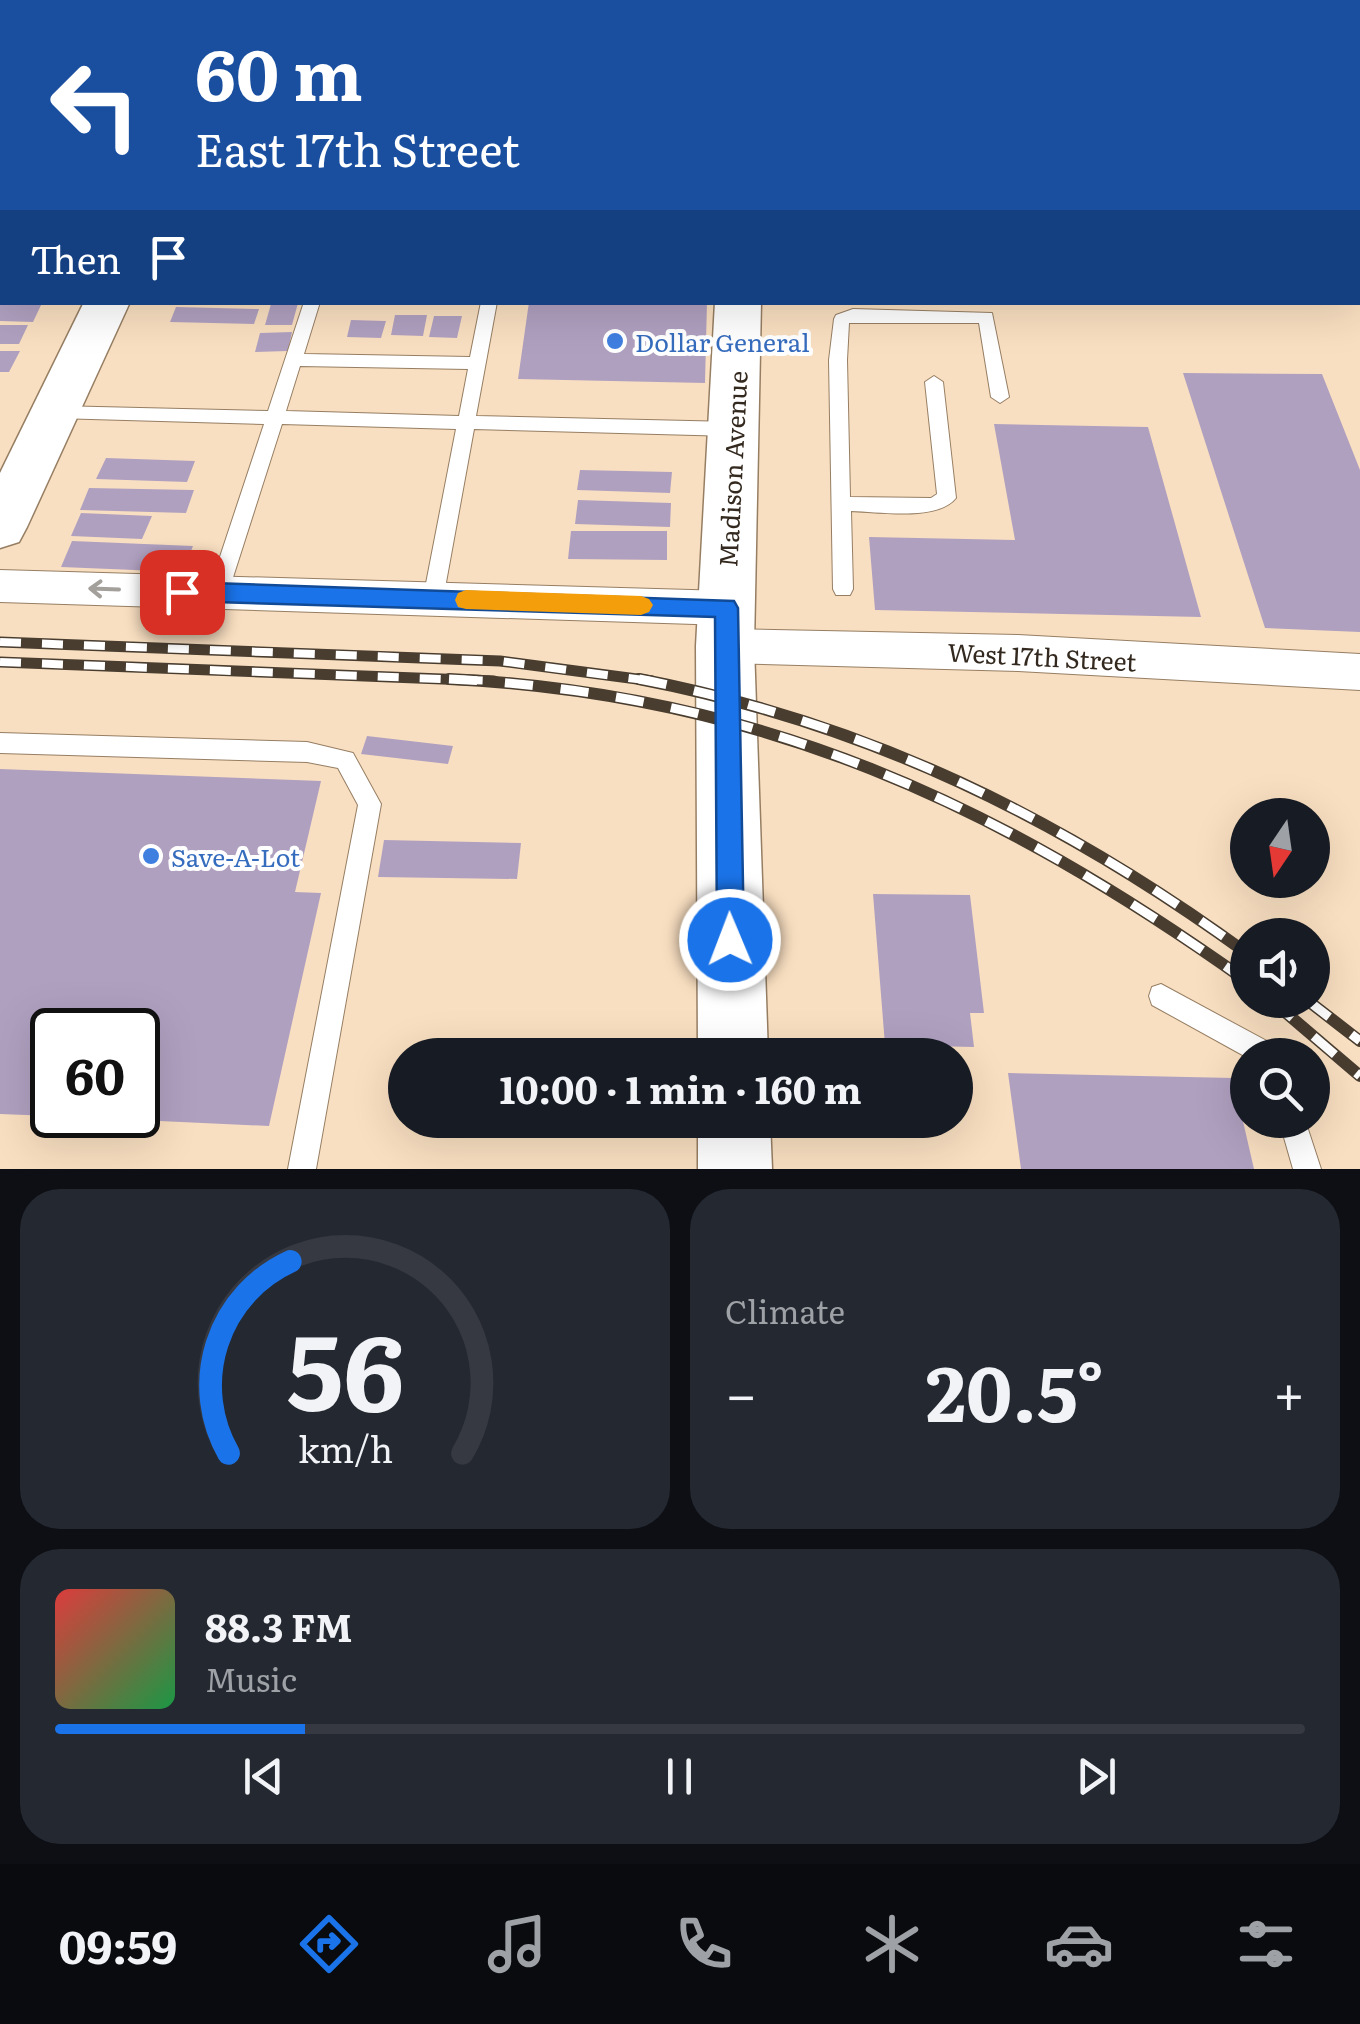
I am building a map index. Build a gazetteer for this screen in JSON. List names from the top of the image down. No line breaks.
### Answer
{"streets":{"main road":["Madison Avenue"],"street":["West 17th Street"]},"crossings":[["Madison Avenue","West 17th Street"]],"places":["Dollar General","Save-A-Lot"],"north":"bottom","page":{"turn":["60 m","East 17th Street"],"then":"Then","limit":"60","trip":"10:00 · 1 min · 160 m","tile":"Climate","heat":["−","20.5°","+"],"song":["88.3 FM","Music"],"tabs":"09:59","gauge":["56","km/h"]}}
